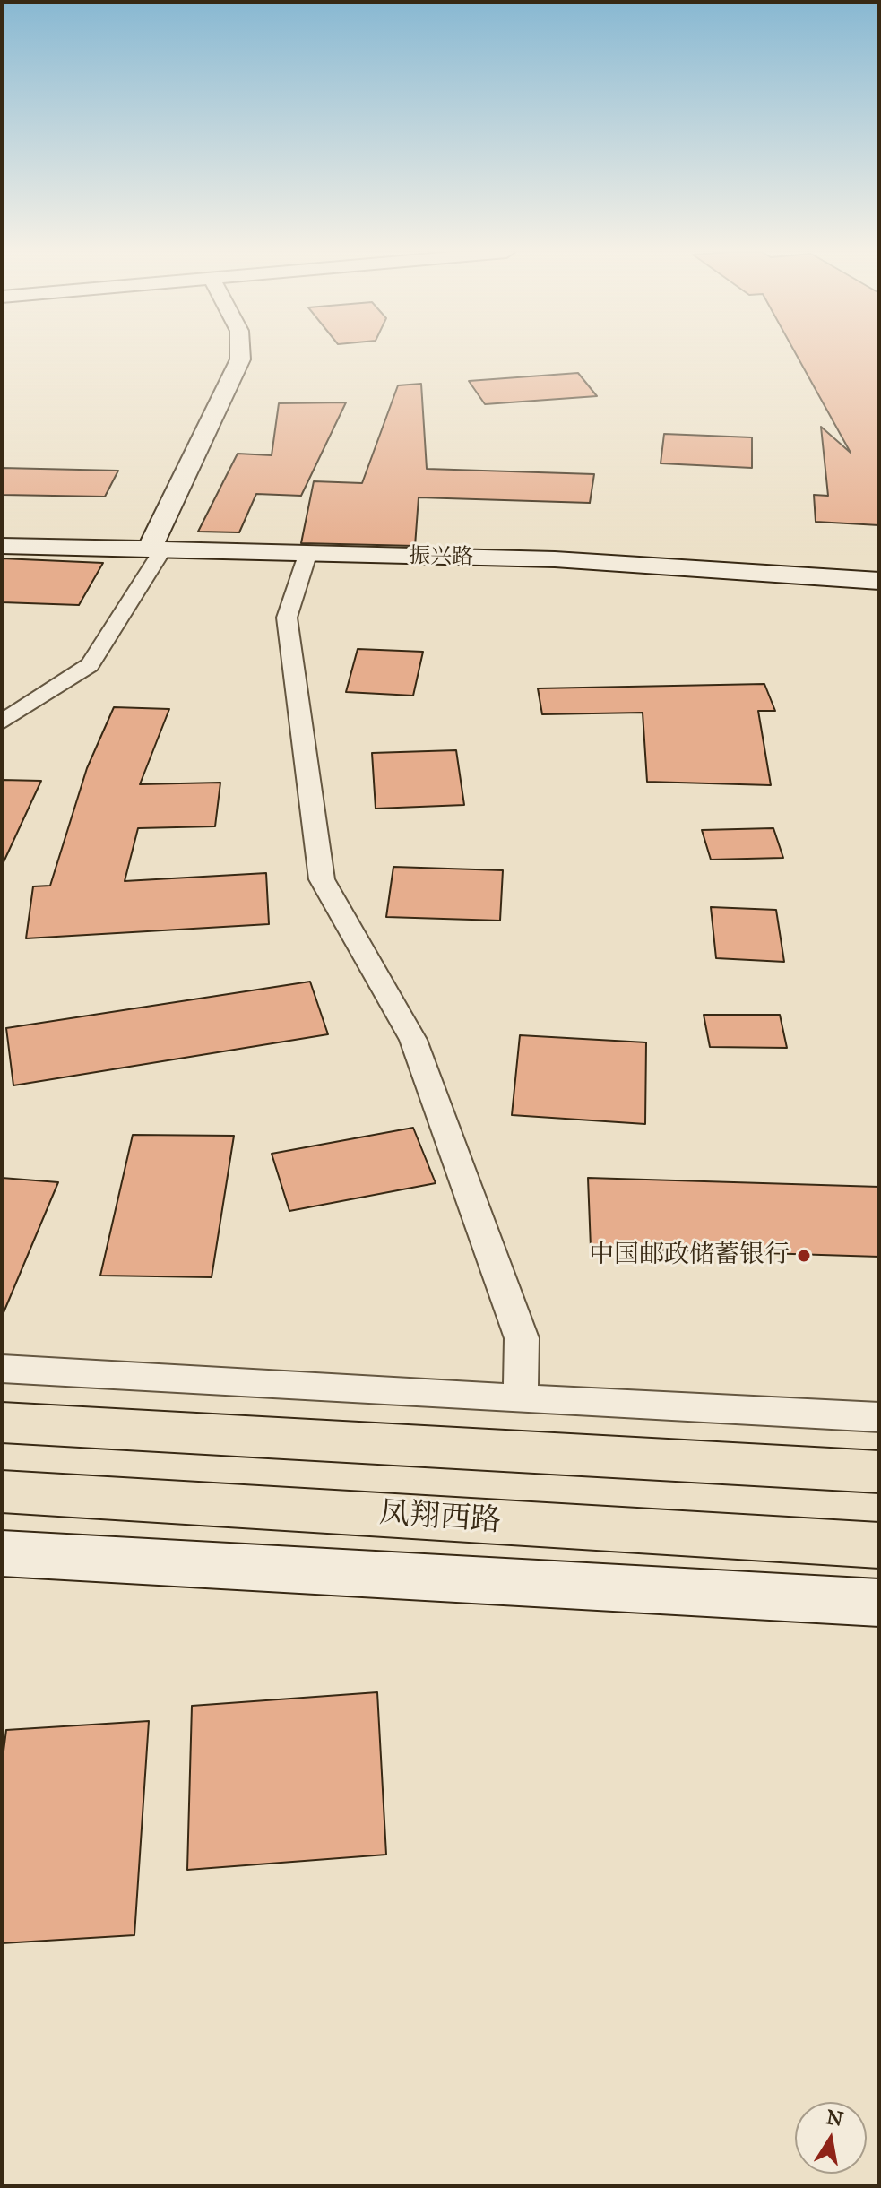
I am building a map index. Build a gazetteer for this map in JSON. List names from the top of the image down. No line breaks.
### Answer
{"streets":{"main road":["凤翔西路"],"street":["振兴路"]},"places":["中国邮政储蓄银行"],"north":"top"}
